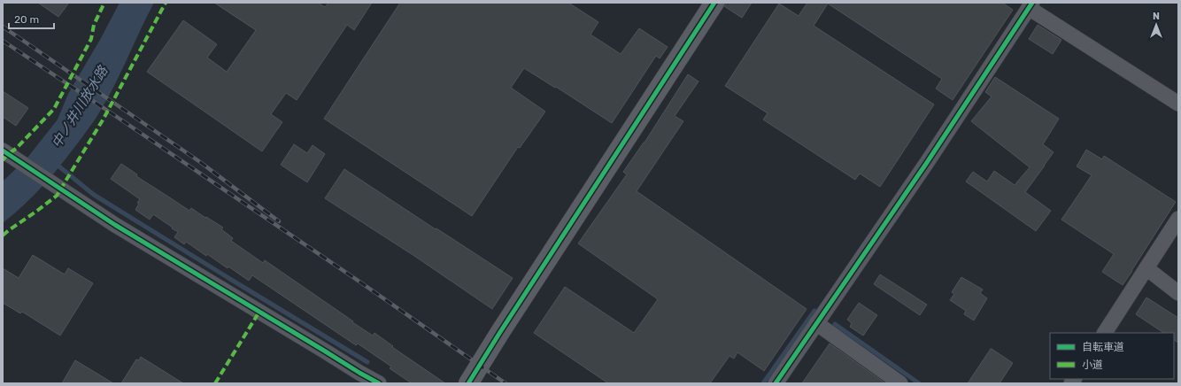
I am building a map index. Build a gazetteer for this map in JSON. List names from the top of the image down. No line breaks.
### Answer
{"water":["中ノ井川放水路"],"legend":["自転車道","小道"],"scale_bar":"20 m","north":"top"}
